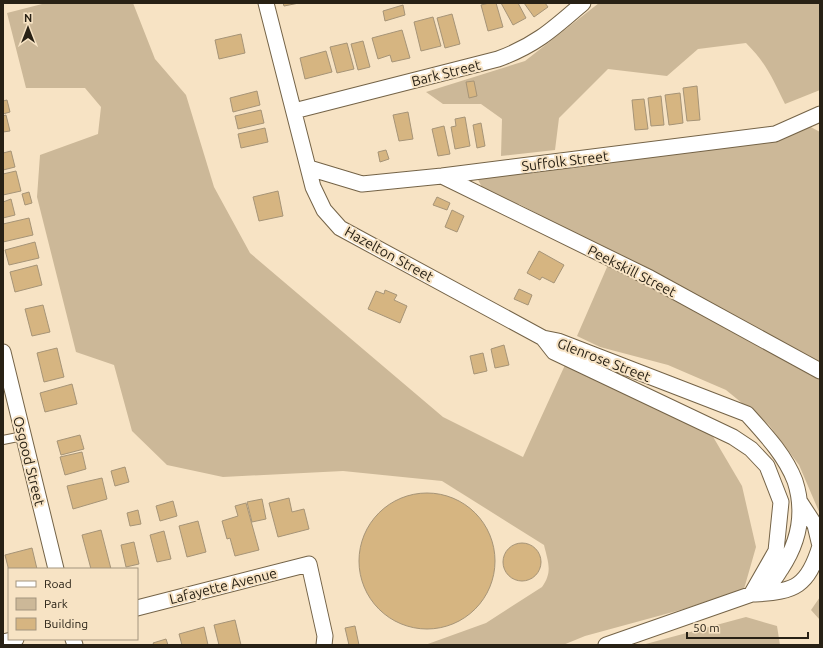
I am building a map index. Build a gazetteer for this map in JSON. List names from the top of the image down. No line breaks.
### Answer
{"streets":{"street":["Bark Street","Suffolk Street","Hazelton Street","Peekskill Street","Glenrose Street","Osgood Street","Lafayette Avenue"]},"crossings":[["Bark Street","Hazelton Street"],["Suffolk Street","Hazelton Street"],["Suffolk Street","Peekskill Street"],["Hazelton Street","Glenrose Street"]],"legend":["Road","Park","Building"],"scale_bar":"50 m","north":"top"}
